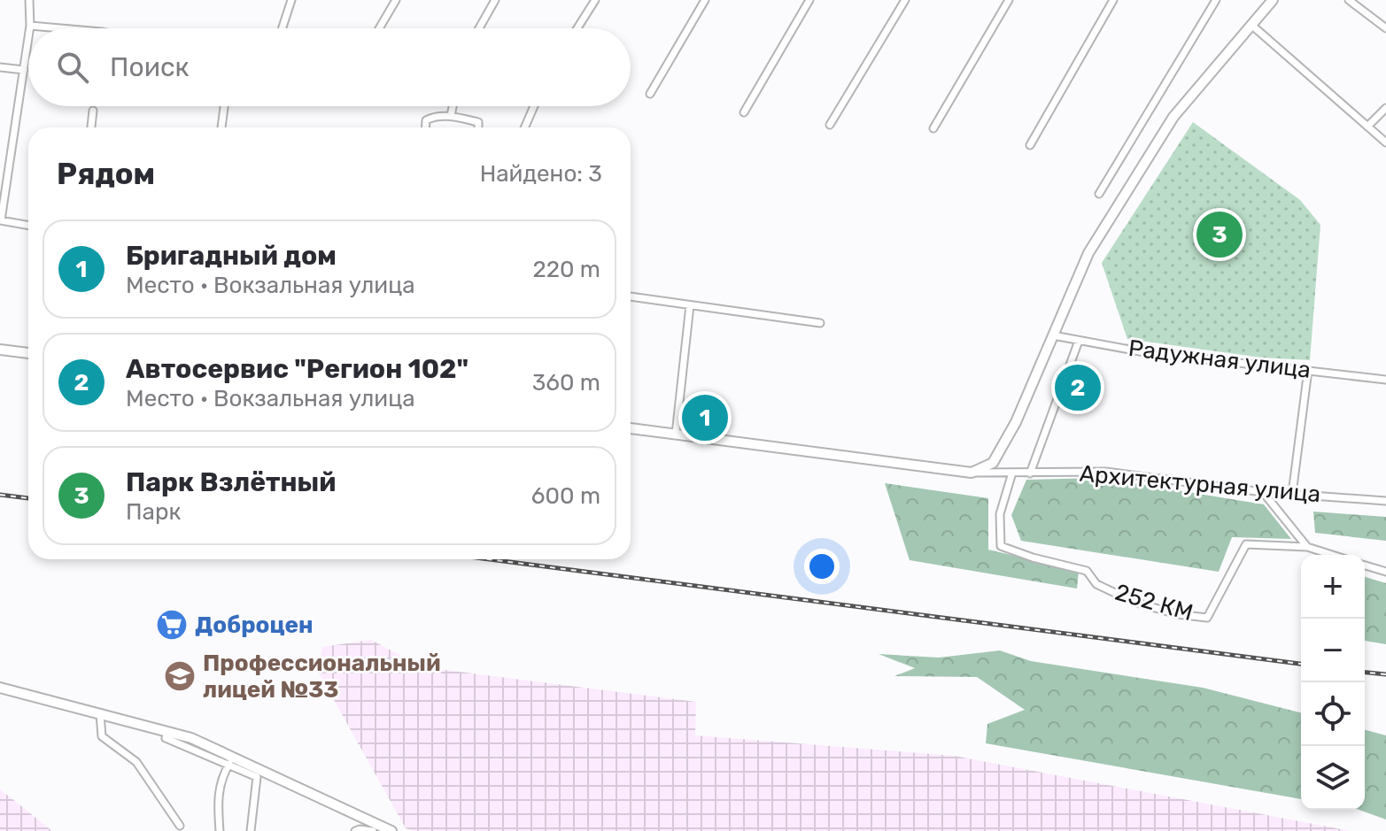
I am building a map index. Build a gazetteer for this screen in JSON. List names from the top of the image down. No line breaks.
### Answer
{"streets":{"street":["Радужная улица","Архитектурная улица","252 КМ"]},"crossings":[["Архитектурная улица","252 КМ"]],"places":{"supermarket":["Доброцен"],"school or university":["Профессиональный лицей №33"]},"page":{"search":"Поиск","heading":["Рядом","Найдено: 3"],"pins":["3","2","1"],"list":[{"mark":"1","name":"Бригадный дом","note":"Место · Вокзальная улица","value":"220 m"},{"mark":"2","name":"Автосервис \"Регион 102\"","note":"Место · Вокзальная улица","value":"360 m"},{"mark":"3","name":"Парк Взлётный","note":"Парк","value":"600 m"}],"map_buttons":["+","−"]}}
